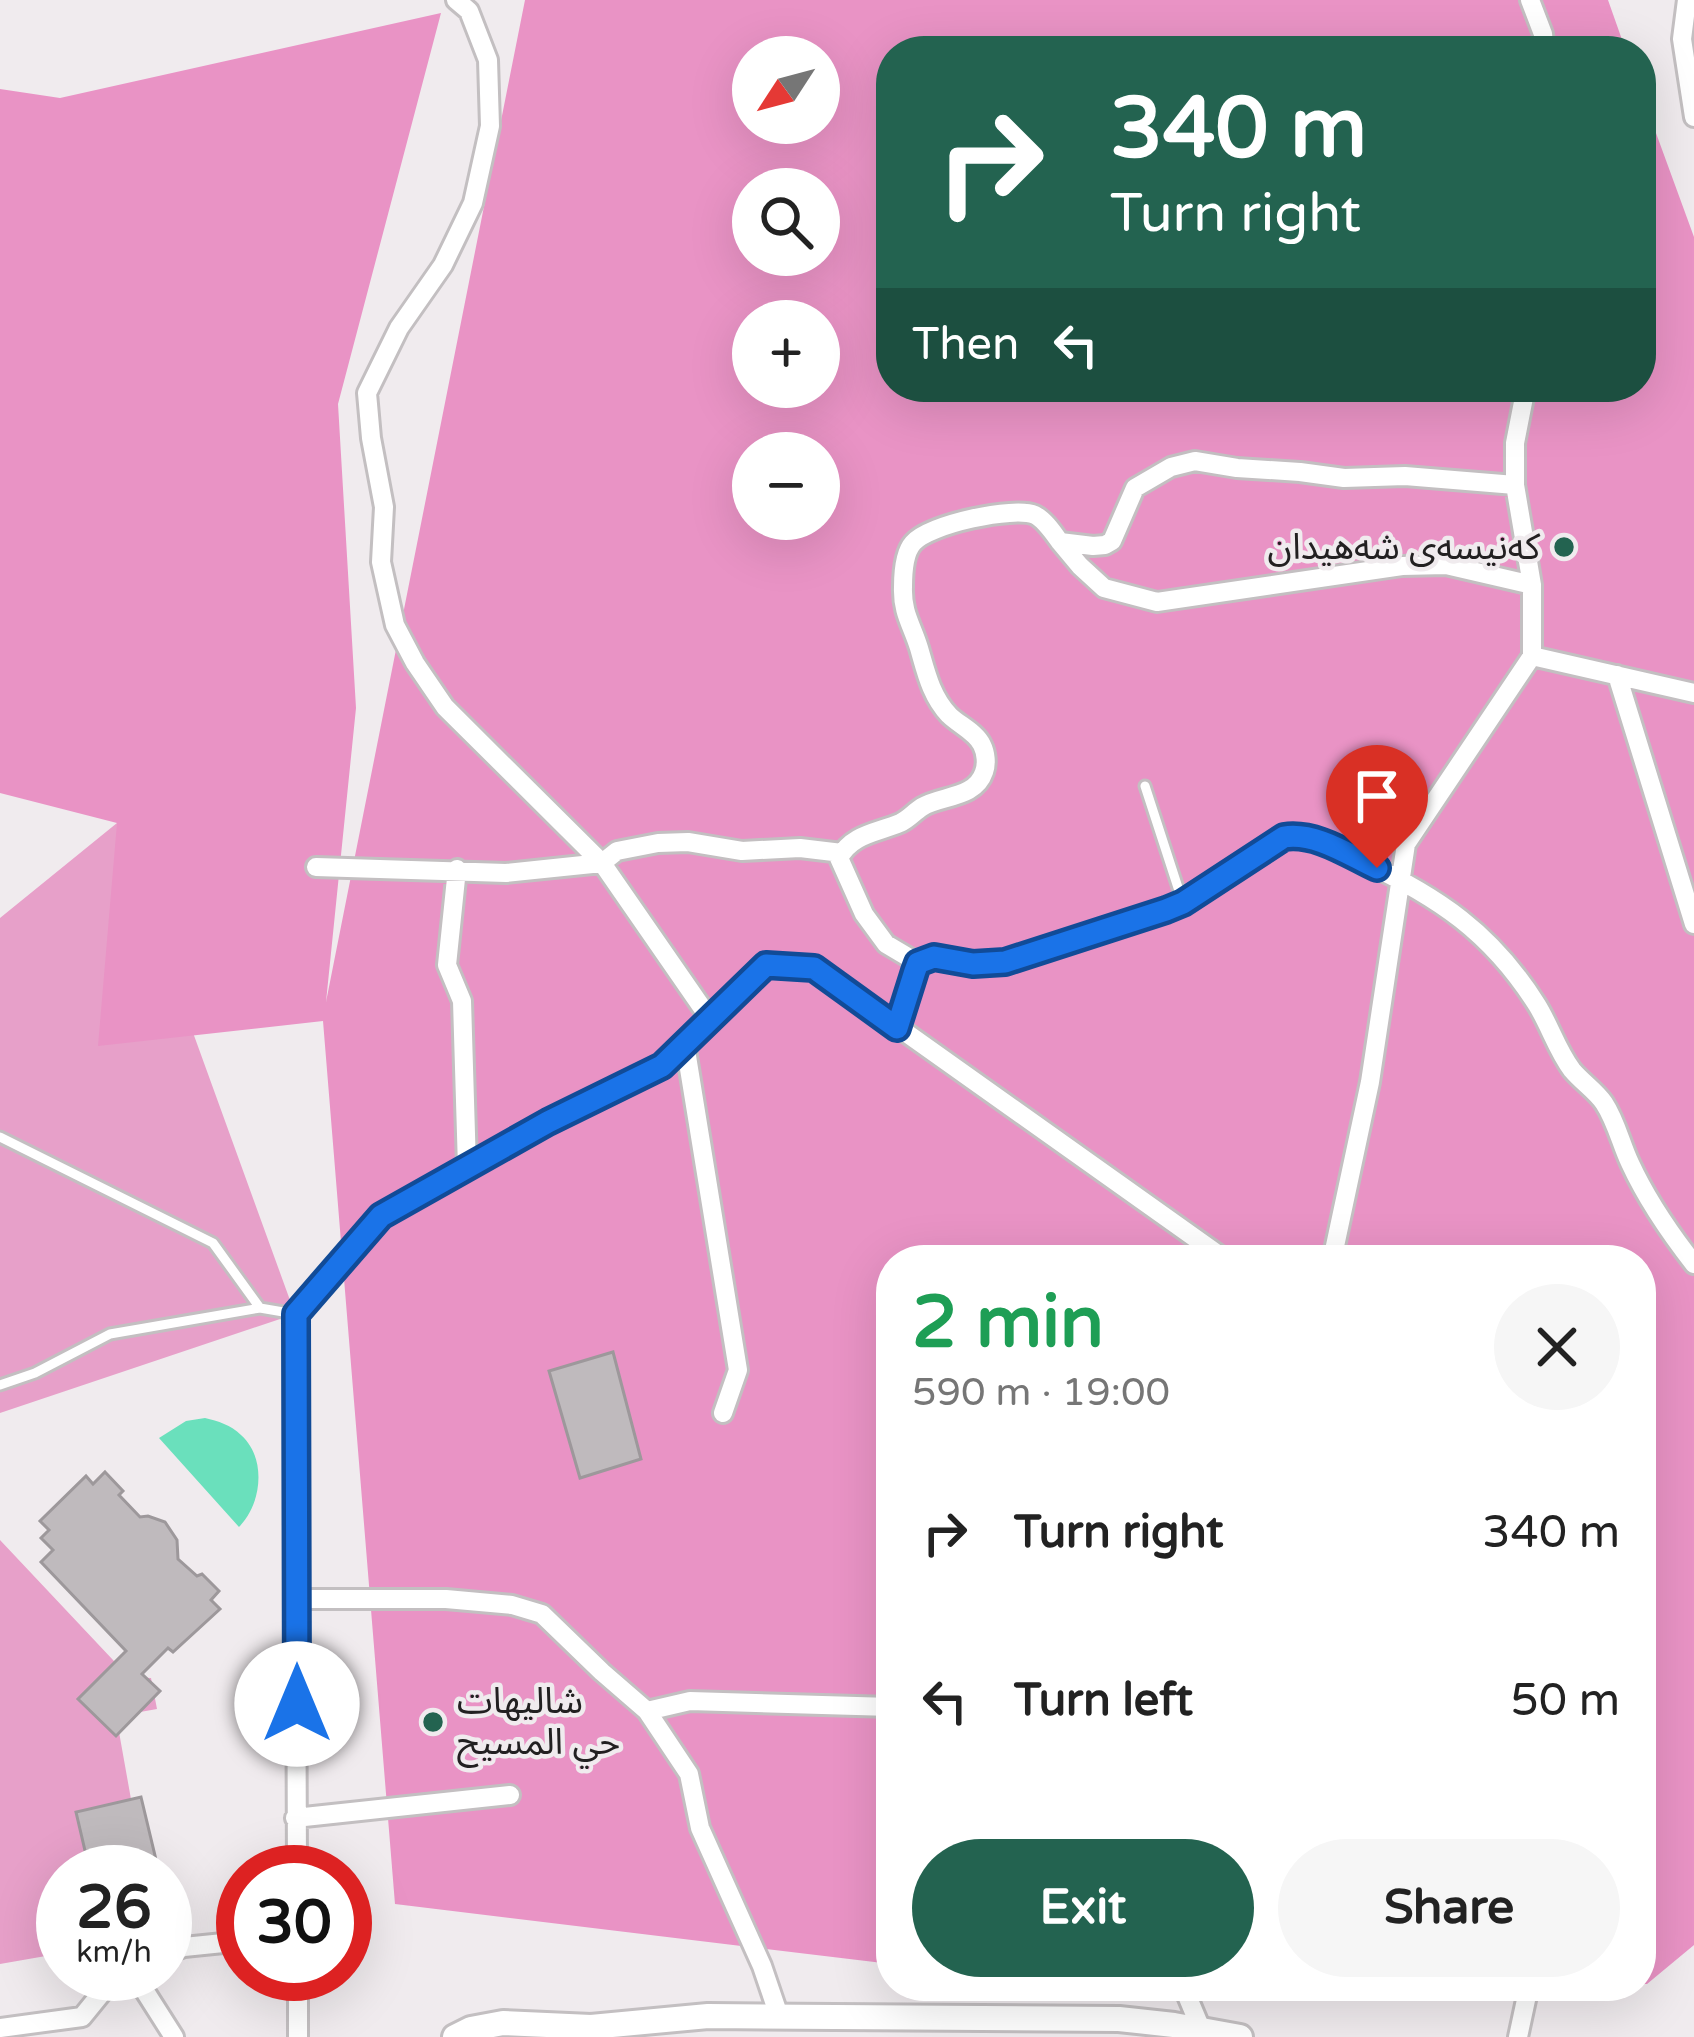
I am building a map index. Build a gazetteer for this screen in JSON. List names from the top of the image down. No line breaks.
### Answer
{"places":["کەنیسەی شەهیدان","شاليهات حي المسيح"],"north":"bottom left","page":{"map_buttons":["+","−"],"turn":["340 m","Turn right"],"then":"Then","heading":["2 min","590 m · 19:00"],"list":[{"name":"Turn right","value":"340 m"},{"name":"Turn left","value":"50 m"}],"buttons":["Exit","Share"],"speed":"26 km/h","limit":"30"}}
